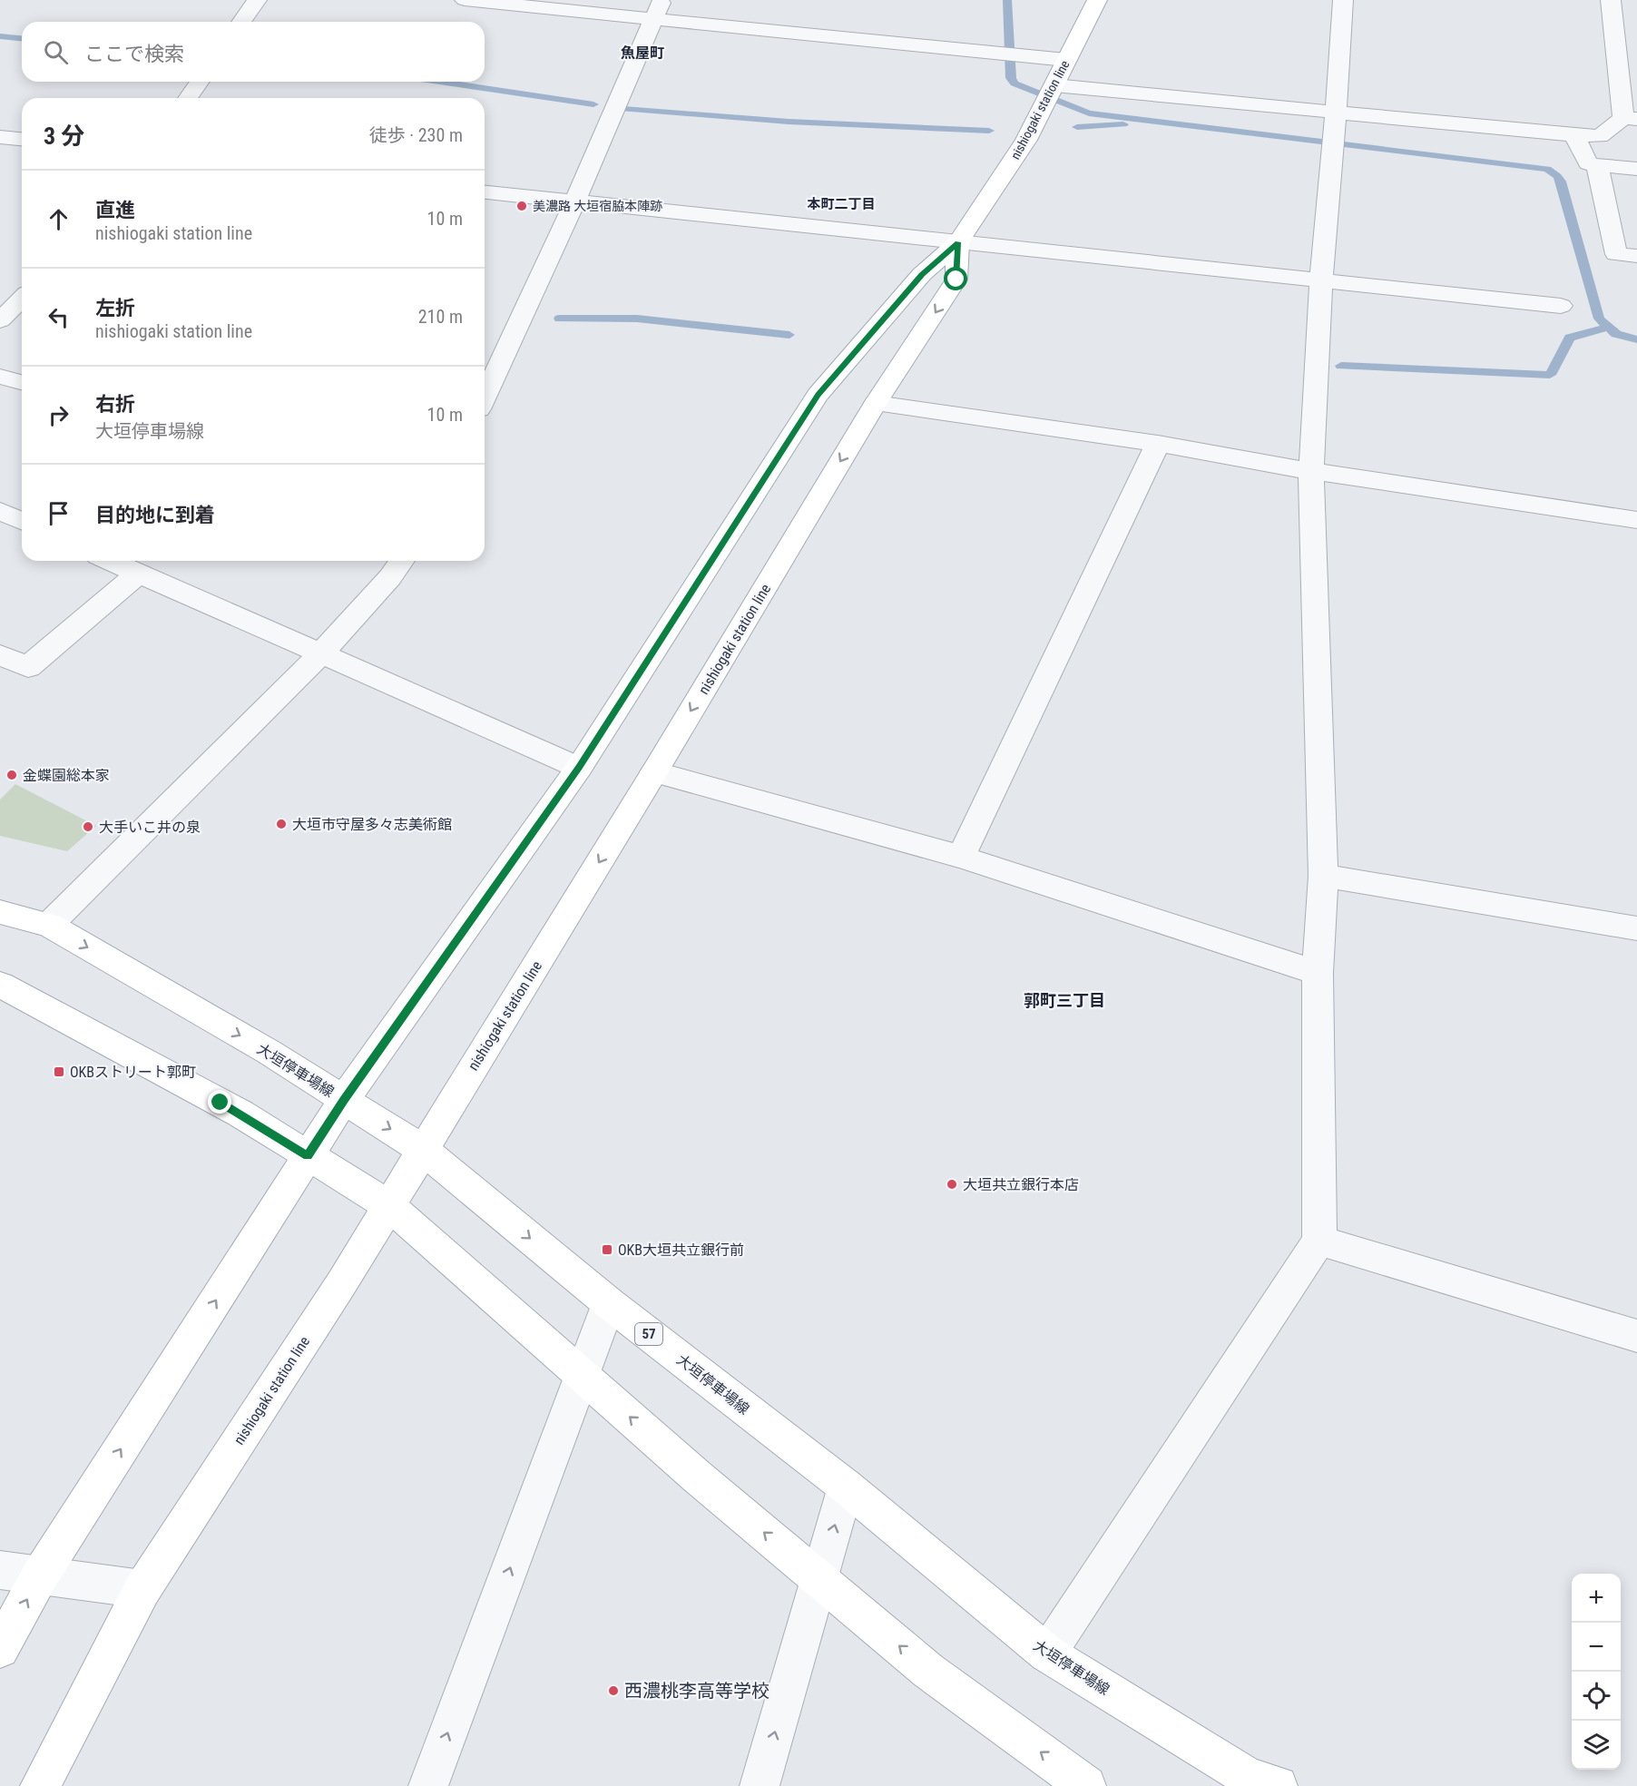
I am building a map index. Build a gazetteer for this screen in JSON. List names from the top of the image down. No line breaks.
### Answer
{"streets":{"main road":["nishiogaki station line","大垣停車場線","57"]},"crossings":[["nishiogaki station line","大垣停車場線"]],"districts":["魚屋町","本町二丁目","郭町三丁目"],"places":{"other":["美濃路 大垣宿脇本陣跡","金蝶園総本家","大垣市守屋多々志美術館","大手いこ井の泉","大垣共立銀行本店","西濃桃李高等学校"],"transit":["OKBストリート郭町","OKB大垣共立銀行前"]},"page":{"search":"ここで検索","heading":["3 分","徒歩 · 230 m"],"list":[["直進","nishiogaki station line","10 m"],["左折","nishiogaki station line","210 m"],["右折","大垣停車場線","10 m"],"目的地に到着"],"map_buttons":["+","−"]}}
